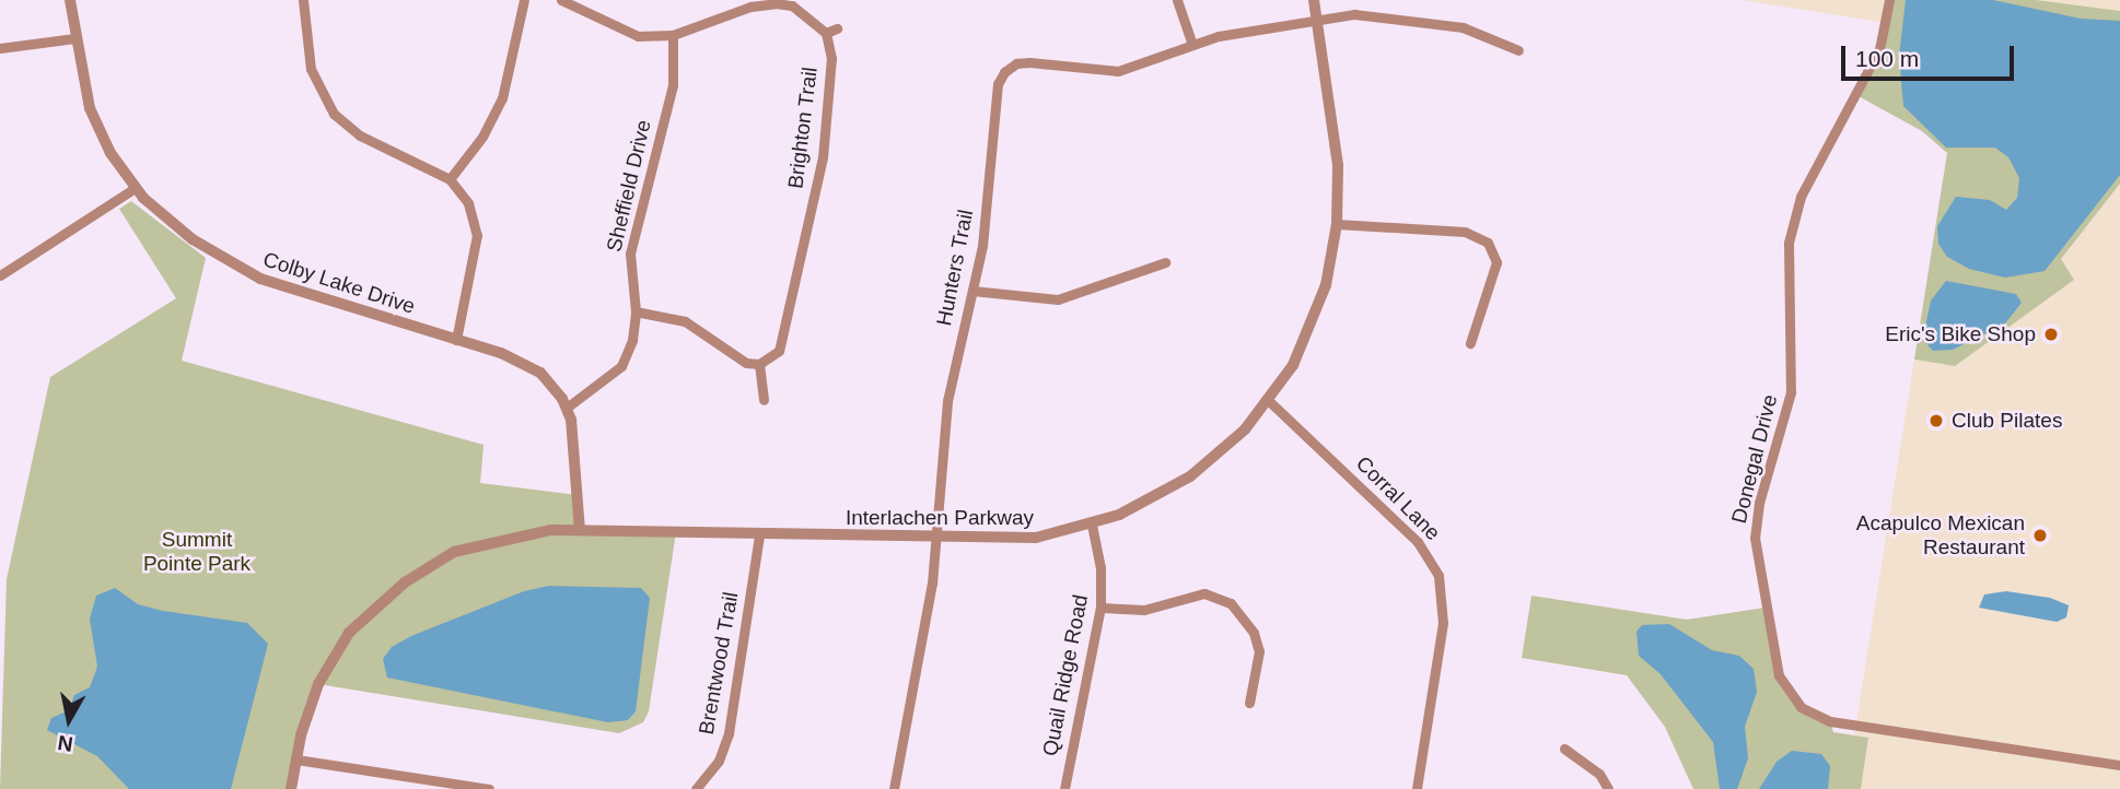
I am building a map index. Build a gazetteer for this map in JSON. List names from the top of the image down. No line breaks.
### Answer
{"streets":{"street":["Brighton Trail","Sheffield Drive","Hunters Trail","Colby Lake Drive","Donegal Drive","Corral Lane","Interlachen Parkway","Brentwood Trail","Quail Ridge Road"]},"crossings":[["Sheffield Drive","Colby Lake Drive"],["Hunters Trail","Interlachen Parkway"],["Corral Lane","Interlachen Parkway"],["Interlachen Parkway","Brentwood Trail"],["Interlachen Parkway","Quail Ridge Road"]],"parks":["Summit Pointe Park"],"places":["Eric's Bike Shop","Club Pilates","Acapulco Mexican Restaurant"],"scale_bar":"100 m","north":"bottom"}
